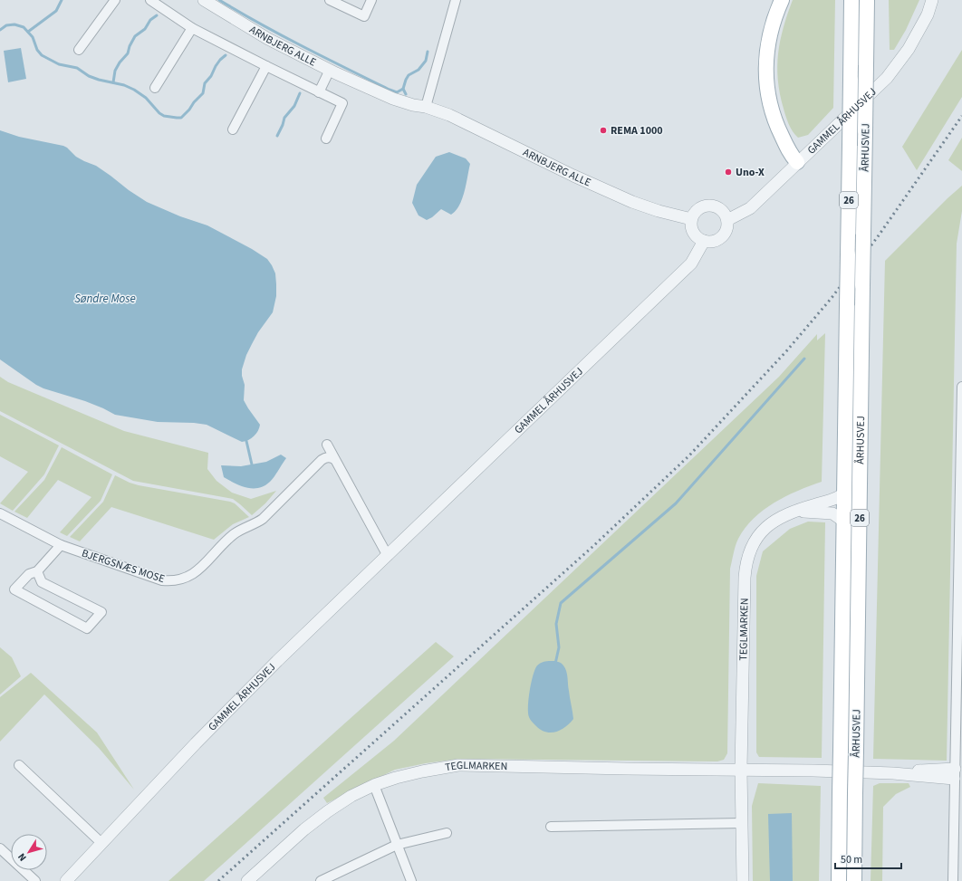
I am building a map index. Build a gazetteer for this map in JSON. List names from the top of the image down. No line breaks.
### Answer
{"streets":{"main road":["ÅRHUSVEJ","26"],"street":["ARNBJERG ALLE","GAMMEL ÅRHUSVEJ","BJERGSNÆS MOSE","TEGLMARKEN"]},"crossings":[["ARNBJERG ALLE","GAMMEL ÅRHUSVEJ"],["ÅRHUSVEJ","TEGLMARKEN"]],"water":["Søndre Mose"],"places":["REMA 1000","Uno-X"],"scale_bar":"50 m","north":"bottom left"}
